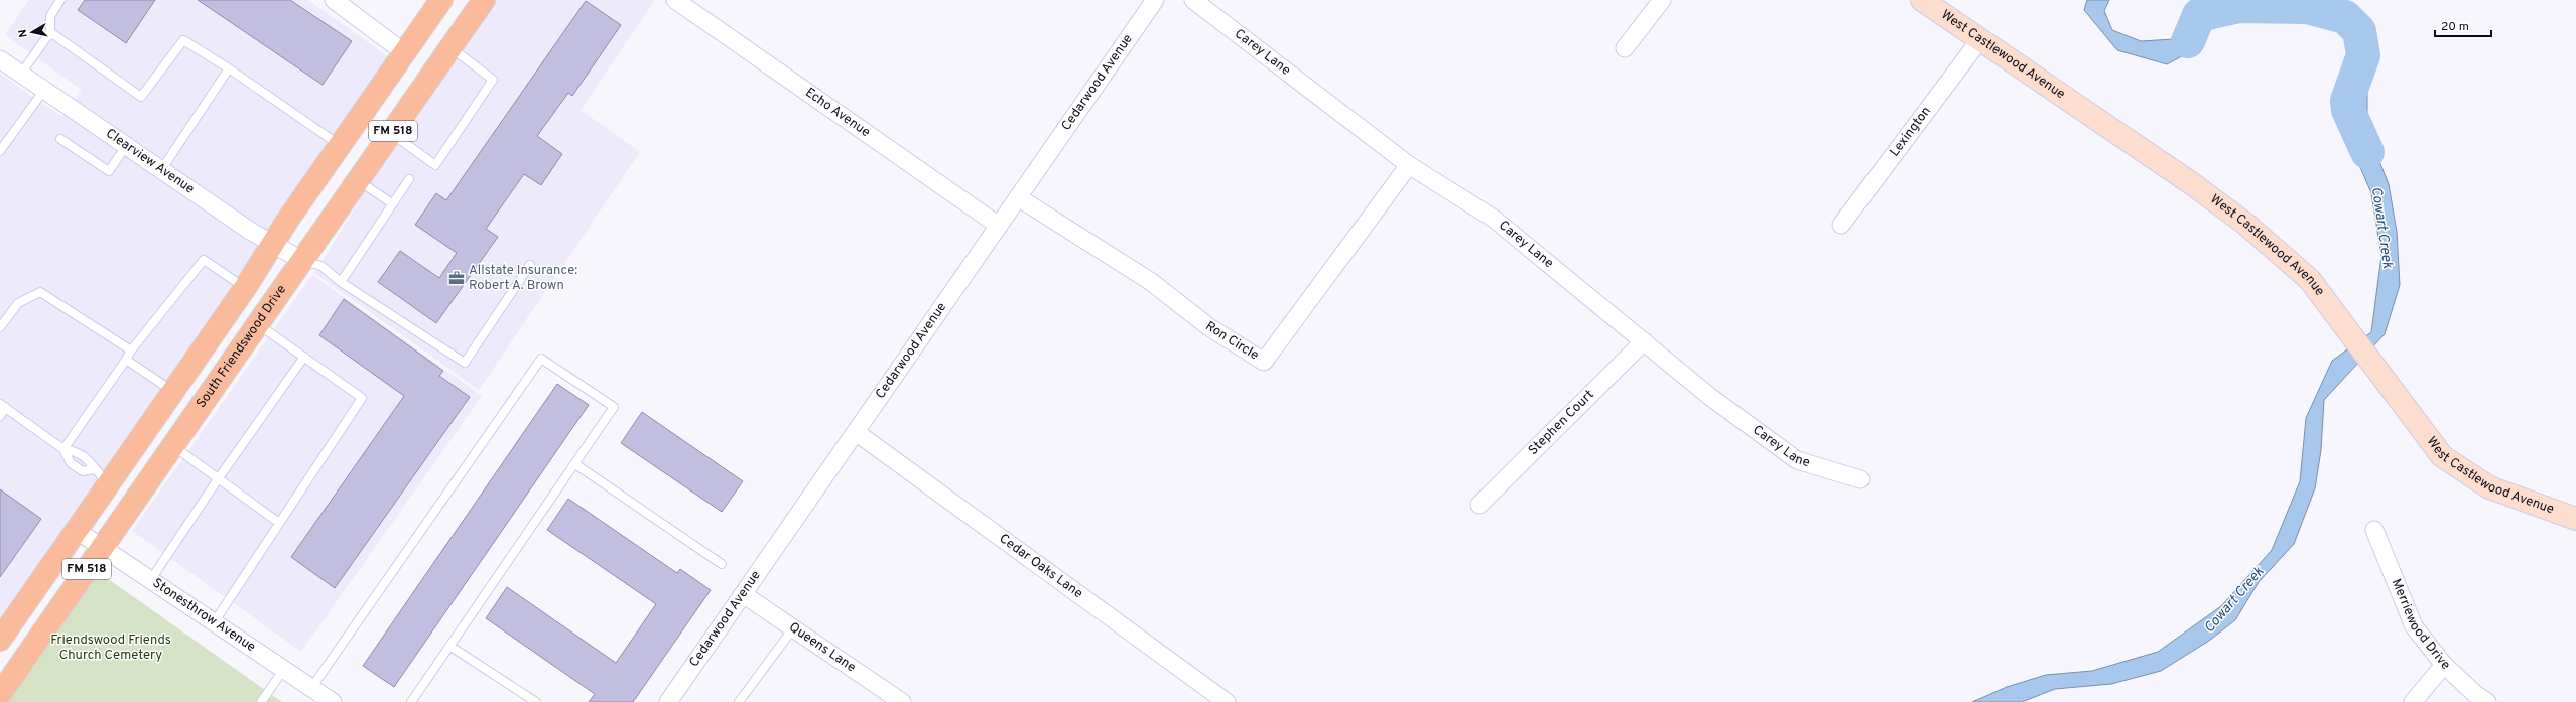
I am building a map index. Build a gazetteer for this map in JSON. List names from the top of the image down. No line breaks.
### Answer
{"streets":{"main road":["FM 518","South Friendswood Drive"],"street":["Carey Lane","West Castlewood Avenue","Cedarwood Avenue","Echo Avenue","Lexington","Clearview Avenue","Ron Circle","Stephen Court","Cedar Oaks Lane","Stonesthrow Avenue","Merriewood Drive","Queens Lane"]},"crossings":[["Carey Lane","Ron Circle"],["Carey Lane","Stephen Court"],["West Castlewood Avenue","Lexington"],["Cedarwood Avenue","Echo Avenue"],["Cedarwood Avenue","Ron Circle"],["Cedarwood Avenue","Cedar Oaks Lane"],["Cedarwood Avenue","Queens Lane"],["FM 518","Clearview Avenue"],["FM 518","Stonesthrow Avenue"],["Clearview Avenue","South Friendswood Drive"],["South Friendswood Drive","Stonesthrow Avenue"]],"water":["Cowart Creek"],"parks":["Friendswood Friends Church Cemetery"],"places":{"office":["Allstate Insurance: Robert A. Brown"]},"scale_bar":"20 m","north":"left"}
